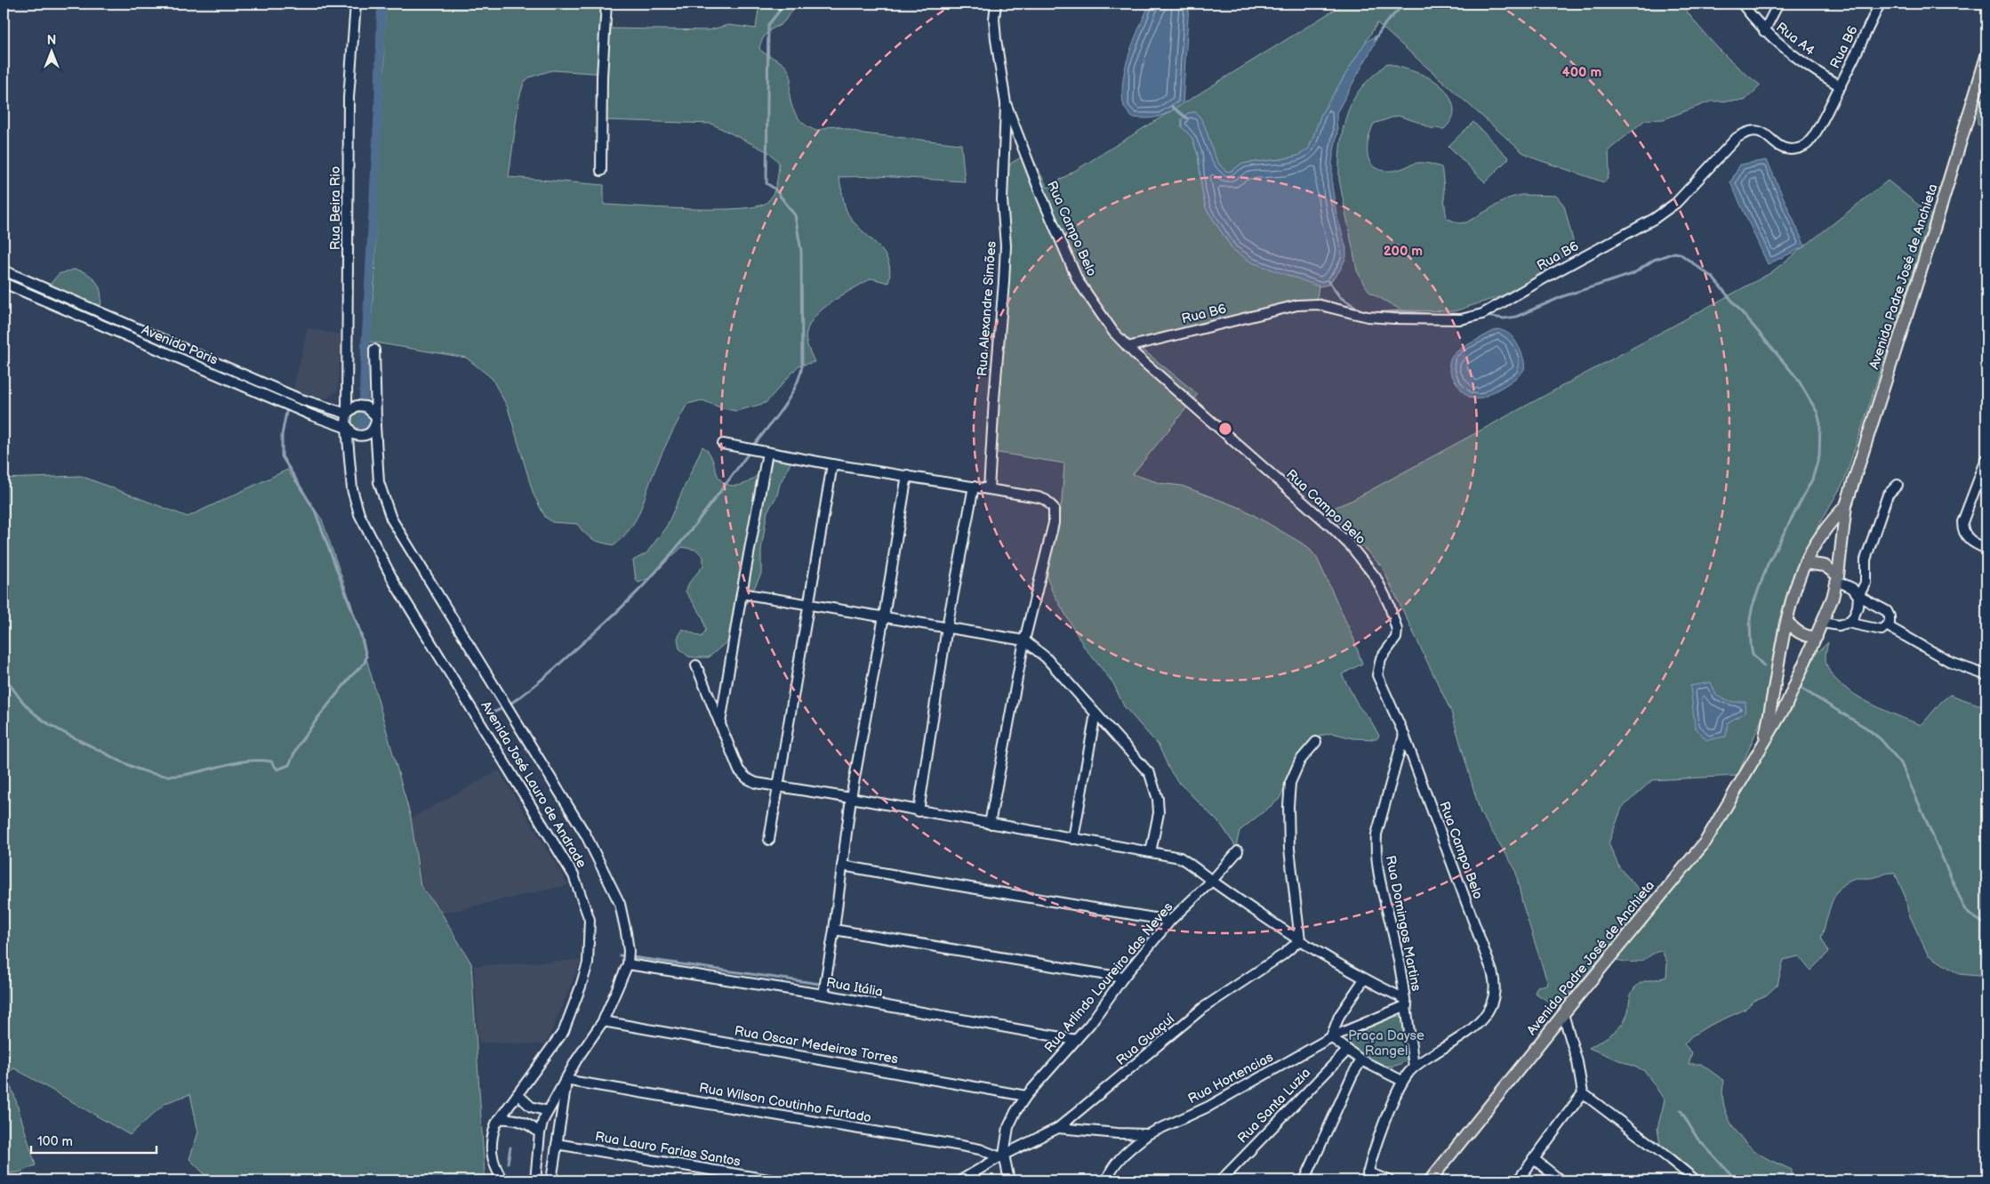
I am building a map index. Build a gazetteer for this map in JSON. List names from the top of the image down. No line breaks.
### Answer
{"streets":{"main road":["Avenida Padre José de Anchieta"],"street":["Rua A4","Rua B6","Rua Beira Rio","Rua Campo Belo","Rua Alexandre Simões","Avenida Paris","Avenida José Lauro de Andrade","Rua Domingos Martins","Rua Arlindo Loureiro das Neves","Rua Itália","Rua Guaçuí","Rua Oscar Medeiros Torres","Rua Hortencias","Rua Wilson Coutinho Furtado","Rua Santa Luzia","Rua Lauro Farias Santos"]},"crossings":[["Rua A4","Rua B6"],["Rua B6","Rua Campo Belo"],["Rua Beira Rio","Avenida Paris"],["Rua Beira Rio","Avenida José Lauro de Andrade"],["Rua Campo Belo","Rua Alexandre Simões"],["Rua Campo Belo","Rua Domingos Martins"],["Avenida Paris","Avenida José Lauro de Andrade"],["Avenida José Lauro de Andrade","Rua Itália"],["Rua Domingos Martins","Rua Hortencias"],["Rua Arlindo Loureiro das Neves","Rua Itália"],["Rua Arlindo Loureiro das Neves","Rua Guaçuí"],["Rua Arlindo Loureiro das Neves","Rua Oscar Medeiros Torres"],["Rua Arlindo Loureiro das Neves","Rua Wilson Coutinho Furtado"],["Rua Guaçuí","Rua Hortencias"],["Rua Guaçuí","Rua Wilson Coutinho Furtado"]],"parks":["Praça Dayse Rangel"],"scale_bar":"100 m","north":"top","rings":["400 m","200 m"]}
